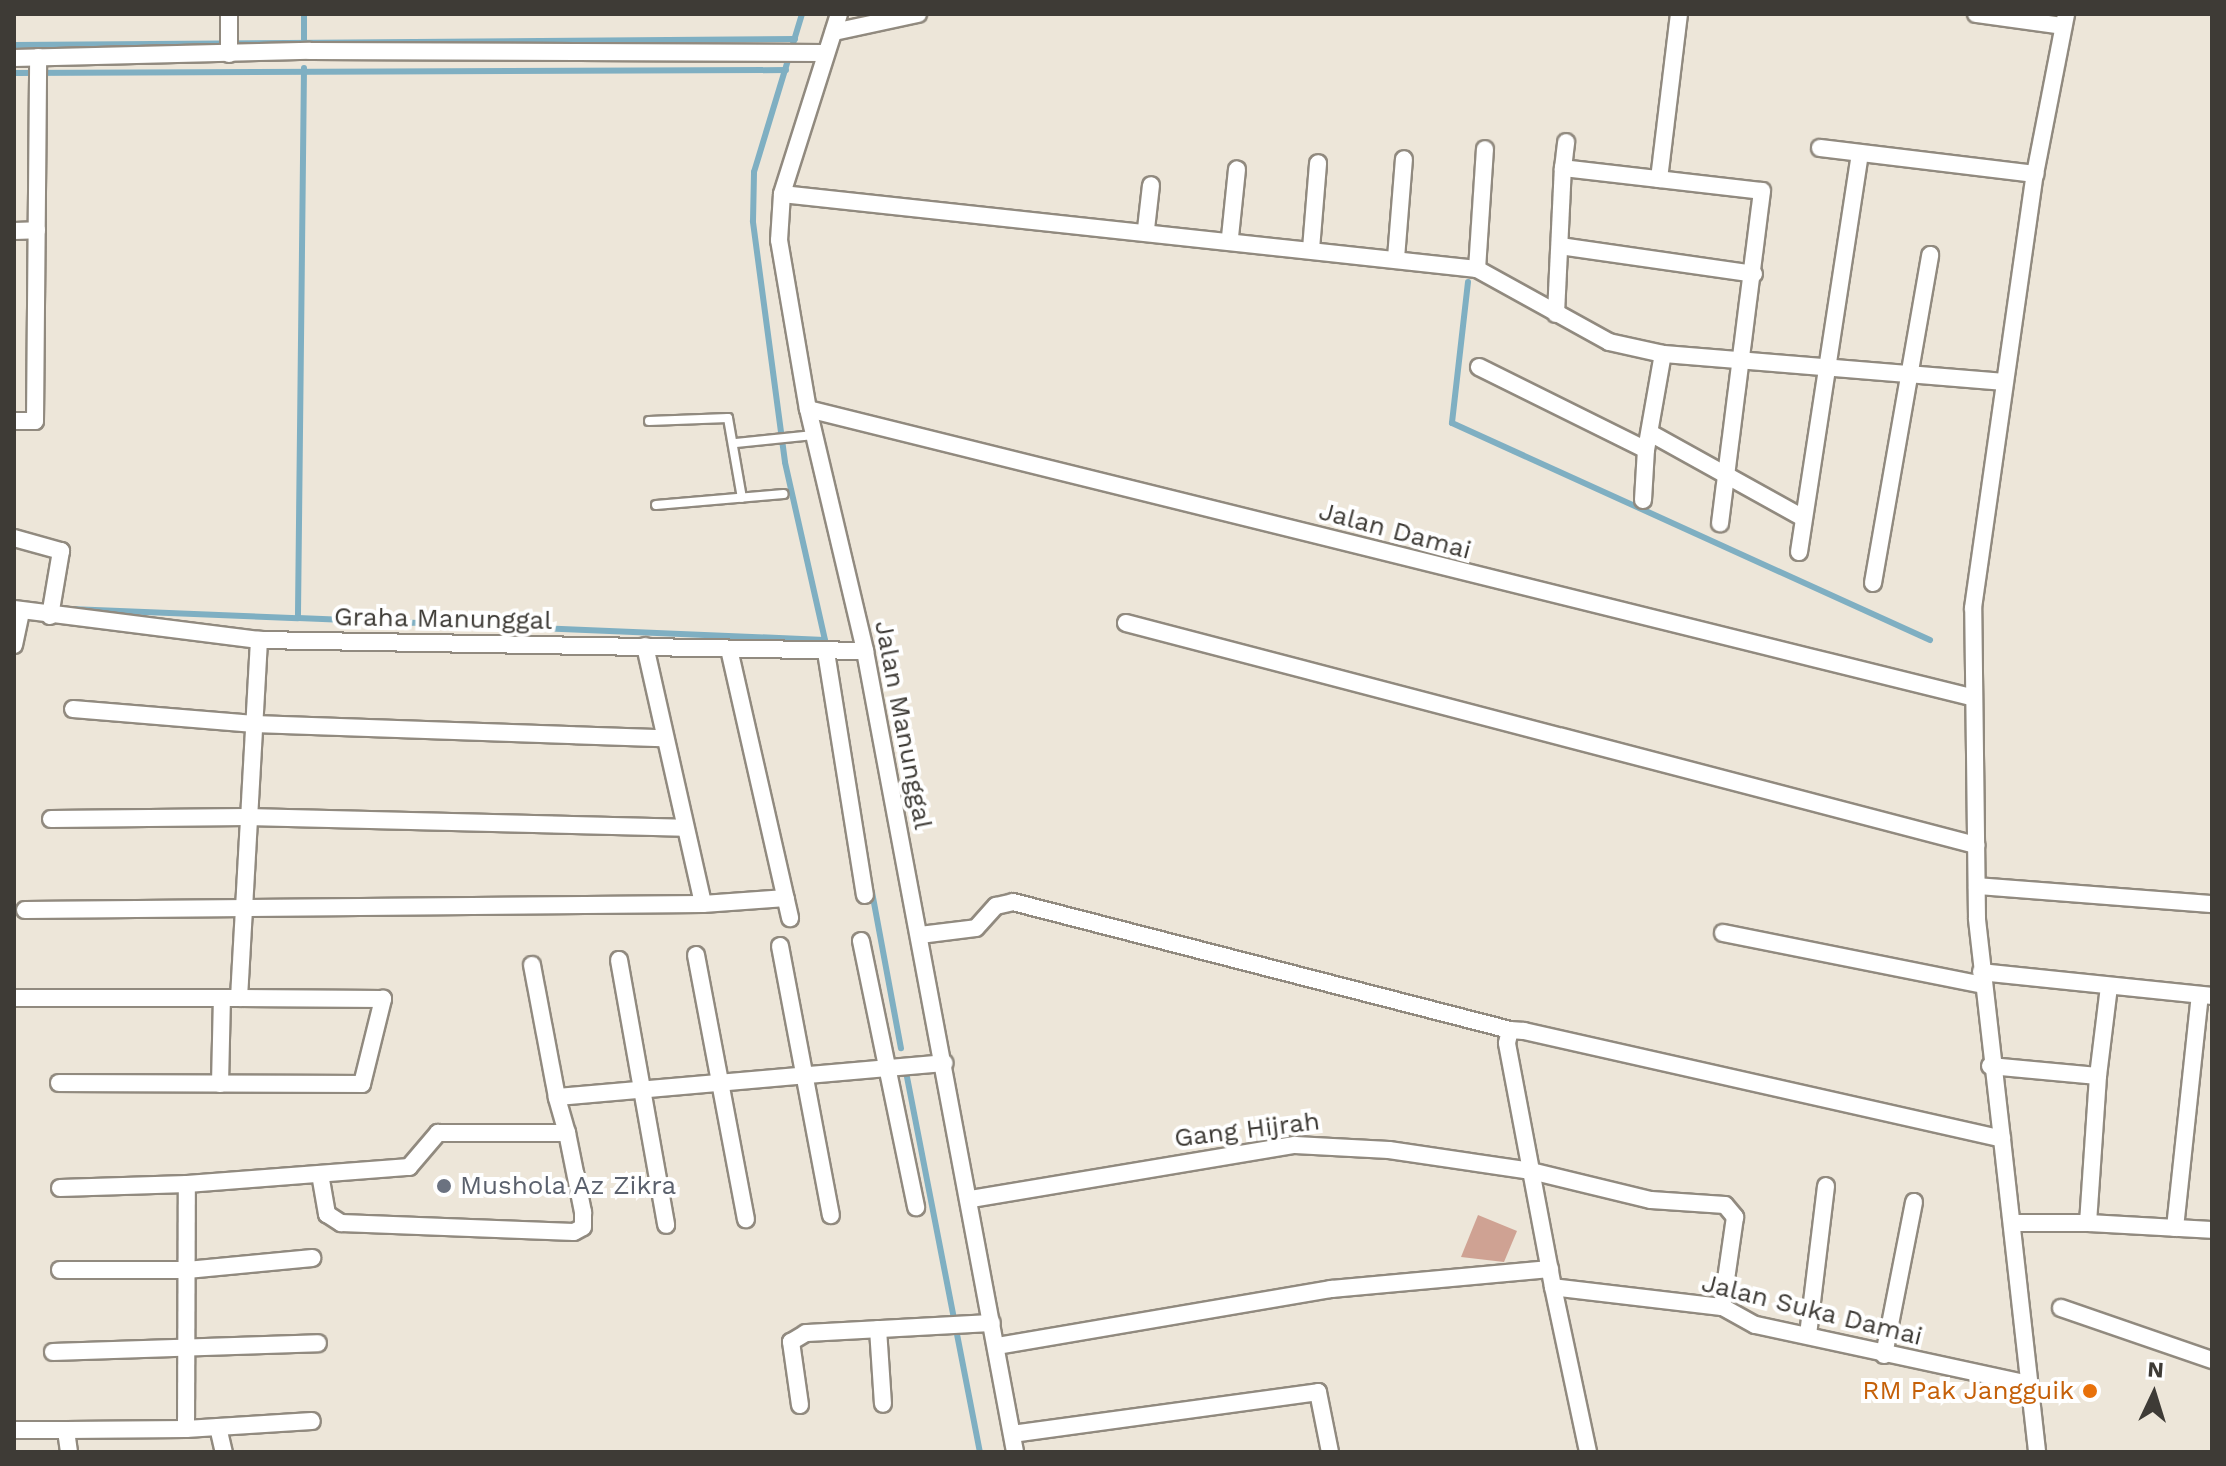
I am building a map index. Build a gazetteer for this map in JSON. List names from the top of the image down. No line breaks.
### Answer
{"streets":{"street":["Jalan Damai","Graha Manunggal","Jalan Manunggal","Gang Hijrah","Jalan Suka Damai"]},"crossings":[["Jalan Damai","Jalan Manunggal"],["Graha Manunggal","Jalan Manunggal"],["Jalan Manunggal","Gang Hijrah"],["Gang Hijrah","Jalan Suka Damai"]],"places":["Mushola Az Zikra","RM Pak Jangguik"],"north":"top"}
